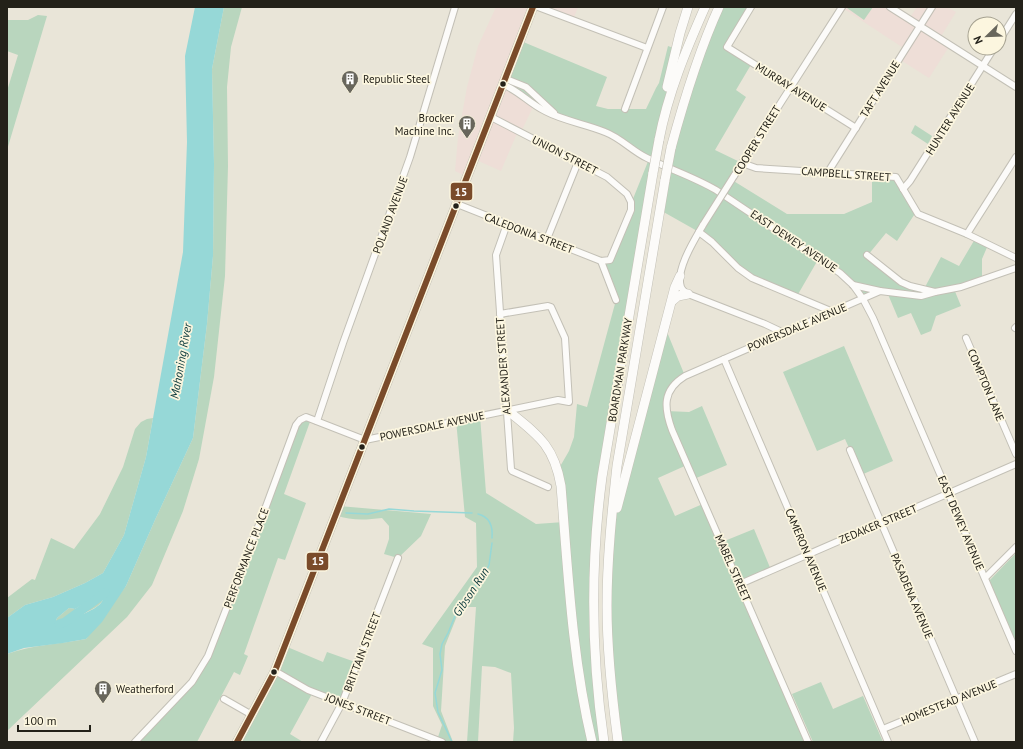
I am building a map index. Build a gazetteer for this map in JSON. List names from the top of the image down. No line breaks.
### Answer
{"streets":{"highway":["BOARDMAN PARKWAY"],"street":["MURRAY AVENUE","TAFT AVENUE","HUNTER AVENUE","COOPER STREET","UNION STREET","CAMPBELL STREET","POLAND AVENUE","CALEDONIA STREET","EAST DEWEY AVENUE","POWERSDALE AVENUE","ALEXANDER STREET","COMPTON LANE","ZEDAKER STREET","CAMERON AVENUE","PERFORMANCE PLACE","MABEL STREET","PASADENA AVENUE","BRITTAIN STREET","HOMESTEAD AVENUE","JONES STREET"]},"crossings":[["MURRAY AVENUE","TAFT AVENUE"],["MURRAY AVENUE","COOPER STREET"],["TAFT AVENUE","CAMPBELL STREET"],["HUNTER AVENUE","CAMPBELL STREET"],["COOPER STREET","CAMPBELL STREET"],["UNION STREET","CALEDONIA STREET"],["POLAND AVENUE","PERFORMANCE PLACE"],["CALEDONIA STREET","ALEXANDER STREET"],["EAST DEWEY AVENUE","POWERSDALE AVENUE"],["EAST DEWEY AVENUE","ZEDAKER STREET"],["POWERSDALE AVENUE","ALEXANDER STREET"],["POWERSDALE AVENUE","CAMERON AVENUE"],["POWERSDALE AVENUE","PERFORMANCE PLACE"],["POWERSDALE AVENUE","MABEL STREET"],["ZEDAKER STREET","CAMERON AVENUE"],["ZEDAKER STREET","MABEL STREET"],["ZEDAKER STREET","PASADENA AVENUE"],["CAMERON AVENUE","HOMESTEAD AVENUE"],["PASADENA AVENUE","HOMESTEAD AVENUE"],["BRITTAIN STREET","JONES STREET"]],"water":["Mahoning River","Gibson Run"],"places":{"building":["Republic Steel","Brocker Machine Inc.","Weatherford"]},"lines":["transit line 15"],"scale_bar":"100 m","north":"bottom left"}
